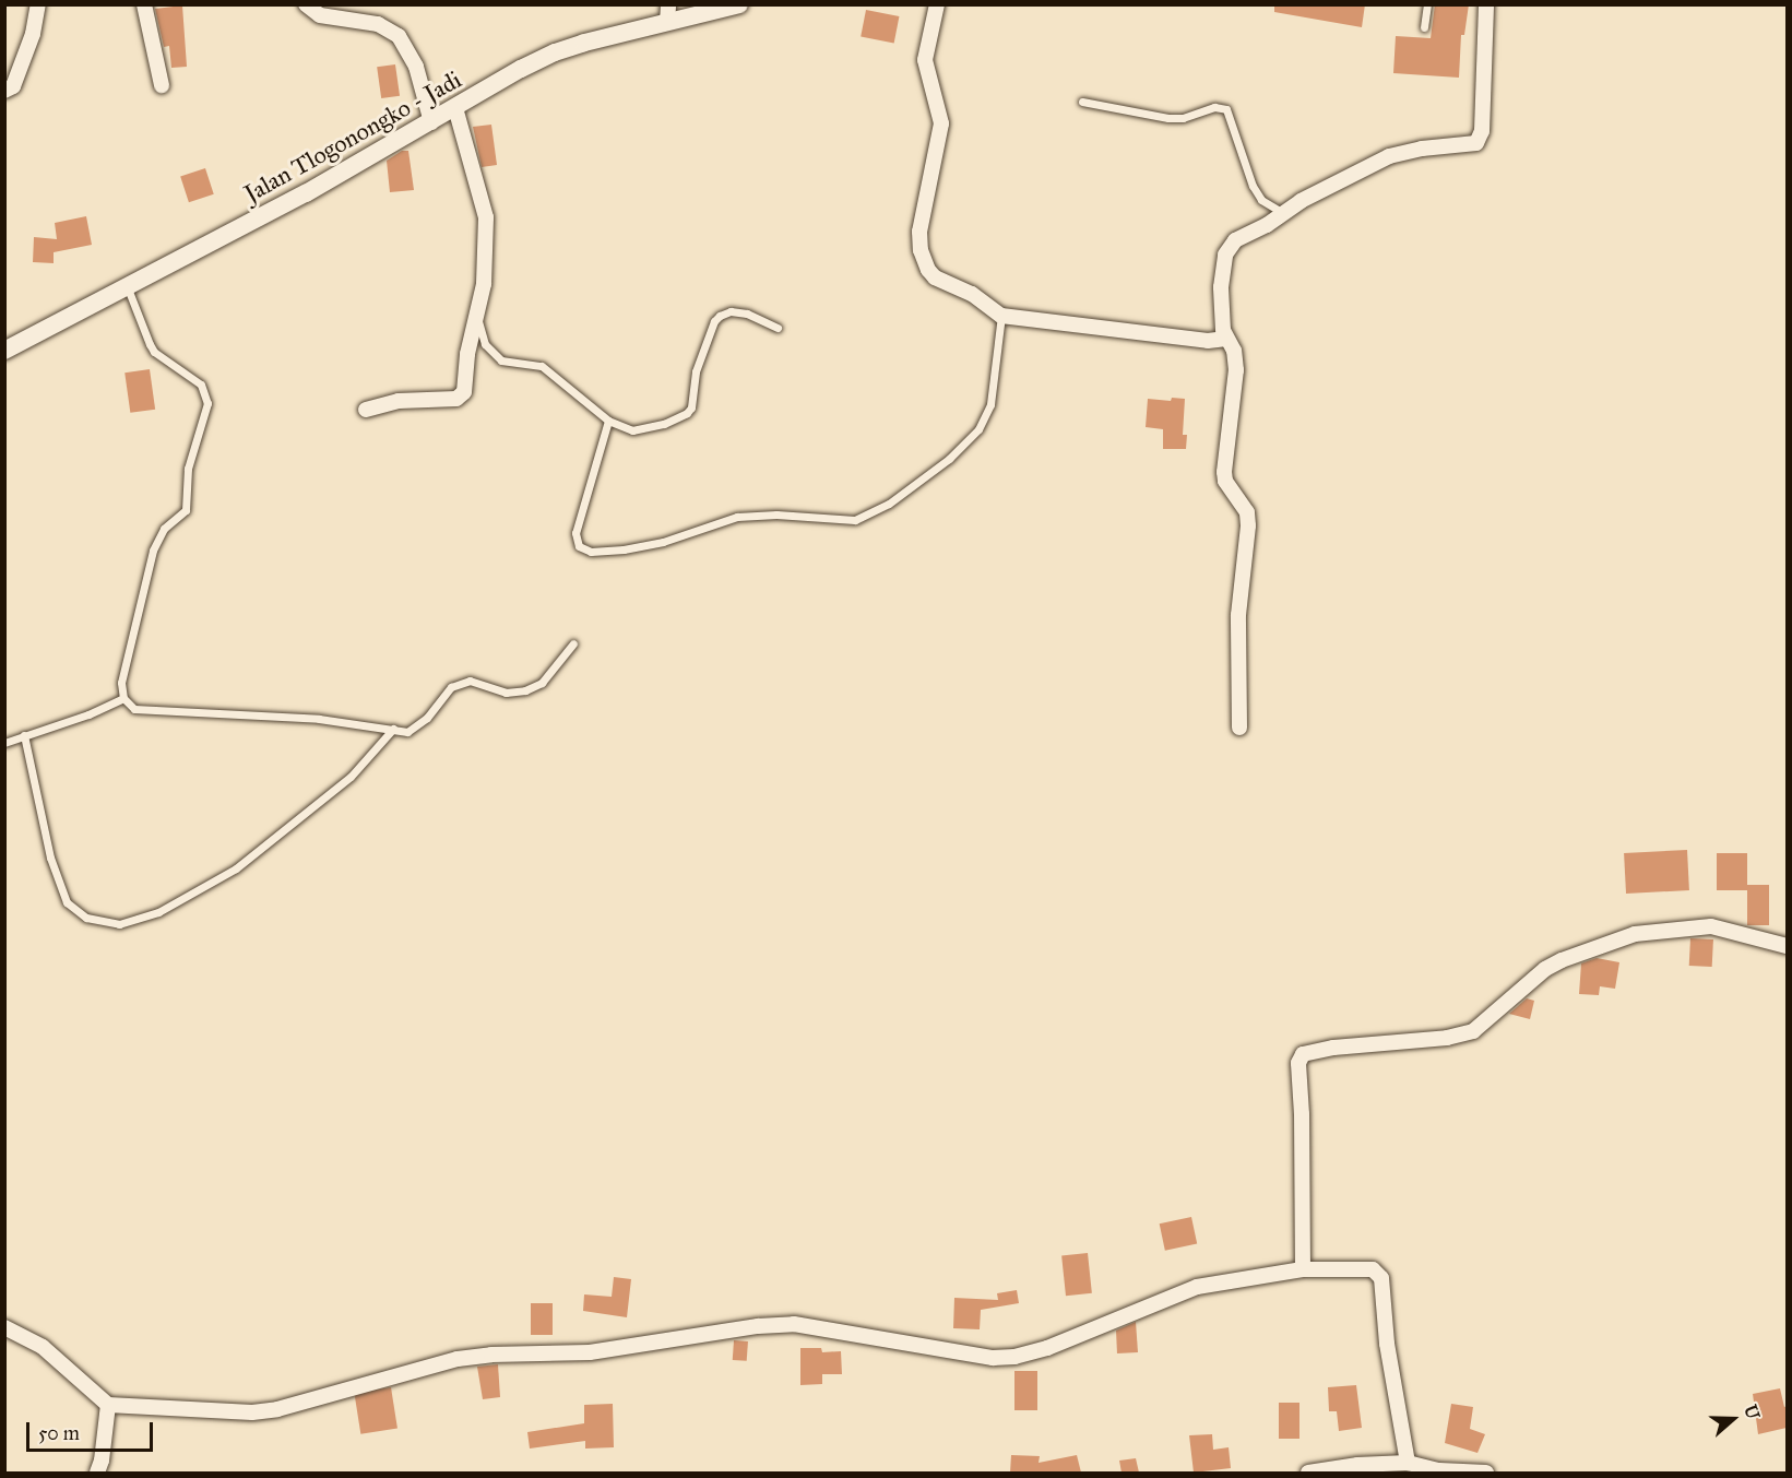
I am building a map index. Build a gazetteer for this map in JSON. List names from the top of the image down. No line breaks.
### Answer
{"streets":{"street":["Jalan Tlogonongko - Jadi"]},"scale_bar":"50 m","north":"right"}
